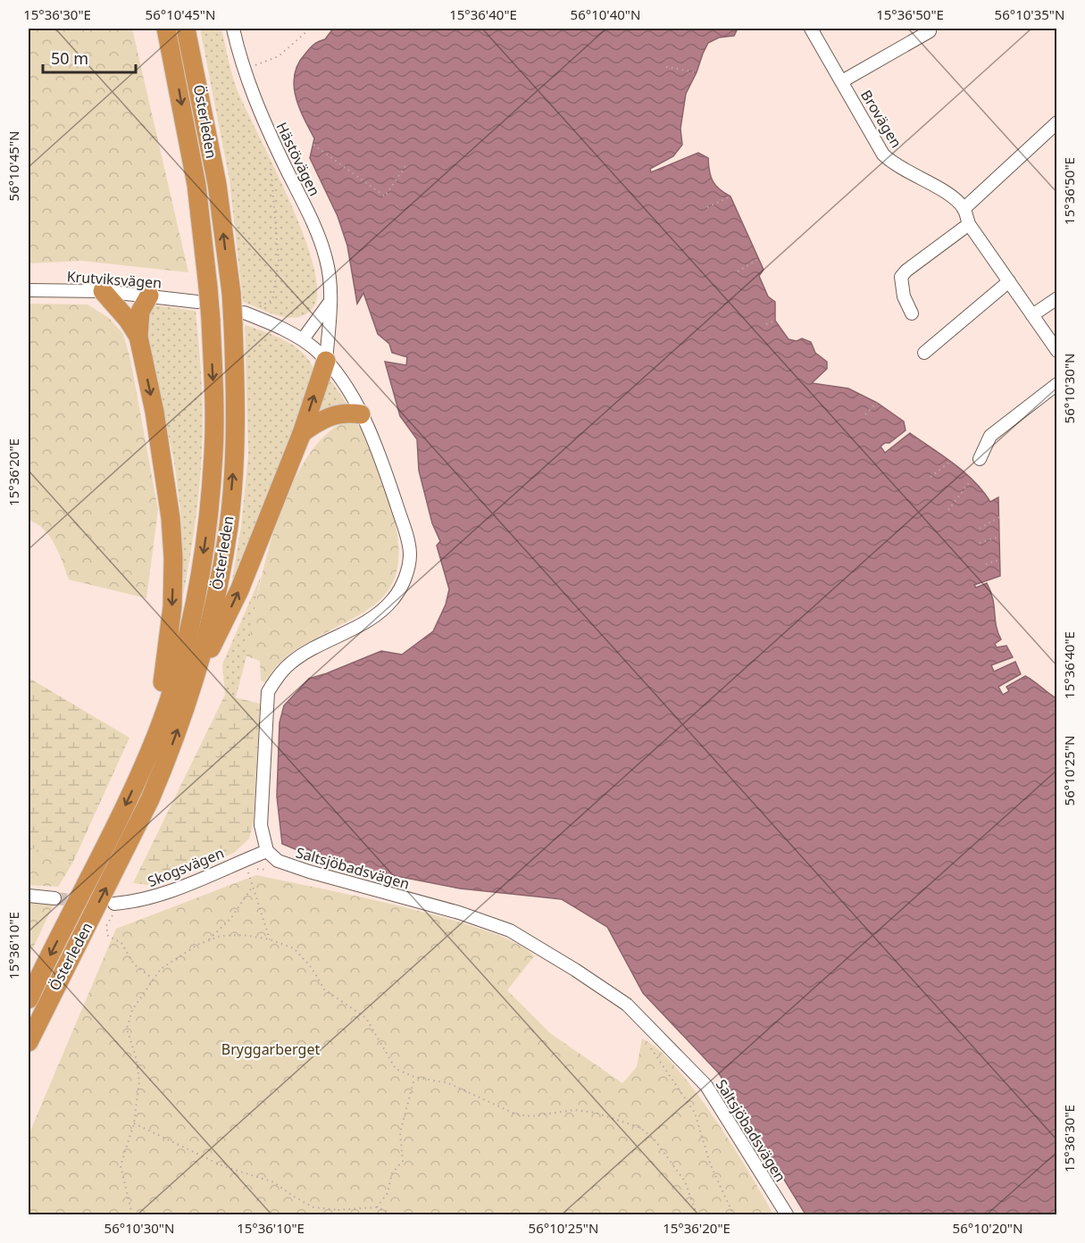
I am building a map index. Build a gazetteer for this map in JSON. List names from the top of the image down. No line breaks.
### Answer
{"streets":{"highway":["Österleden"],"street":["Brovägen","Hästövägen","Krutviksvägen","Skogsvägen","Saltsjöbadsvägen"]},"crossings":[["Österleden","Krutviksvägen"],["Skogsvägen","Saltsjöbadsvägen"]],"parks":["Bryggarberget"],"scale_bar":"50 m","coordinates":["15°36'30\"E","56°10'45\"N","15°36'40\"E","56°10'40\"N","15°36'50\"E","56°10'35\"N","56°10'30\"N","15°36'20\"E","56°10'25\"N","15°36'10\"E","56°10'20\"N"]}
